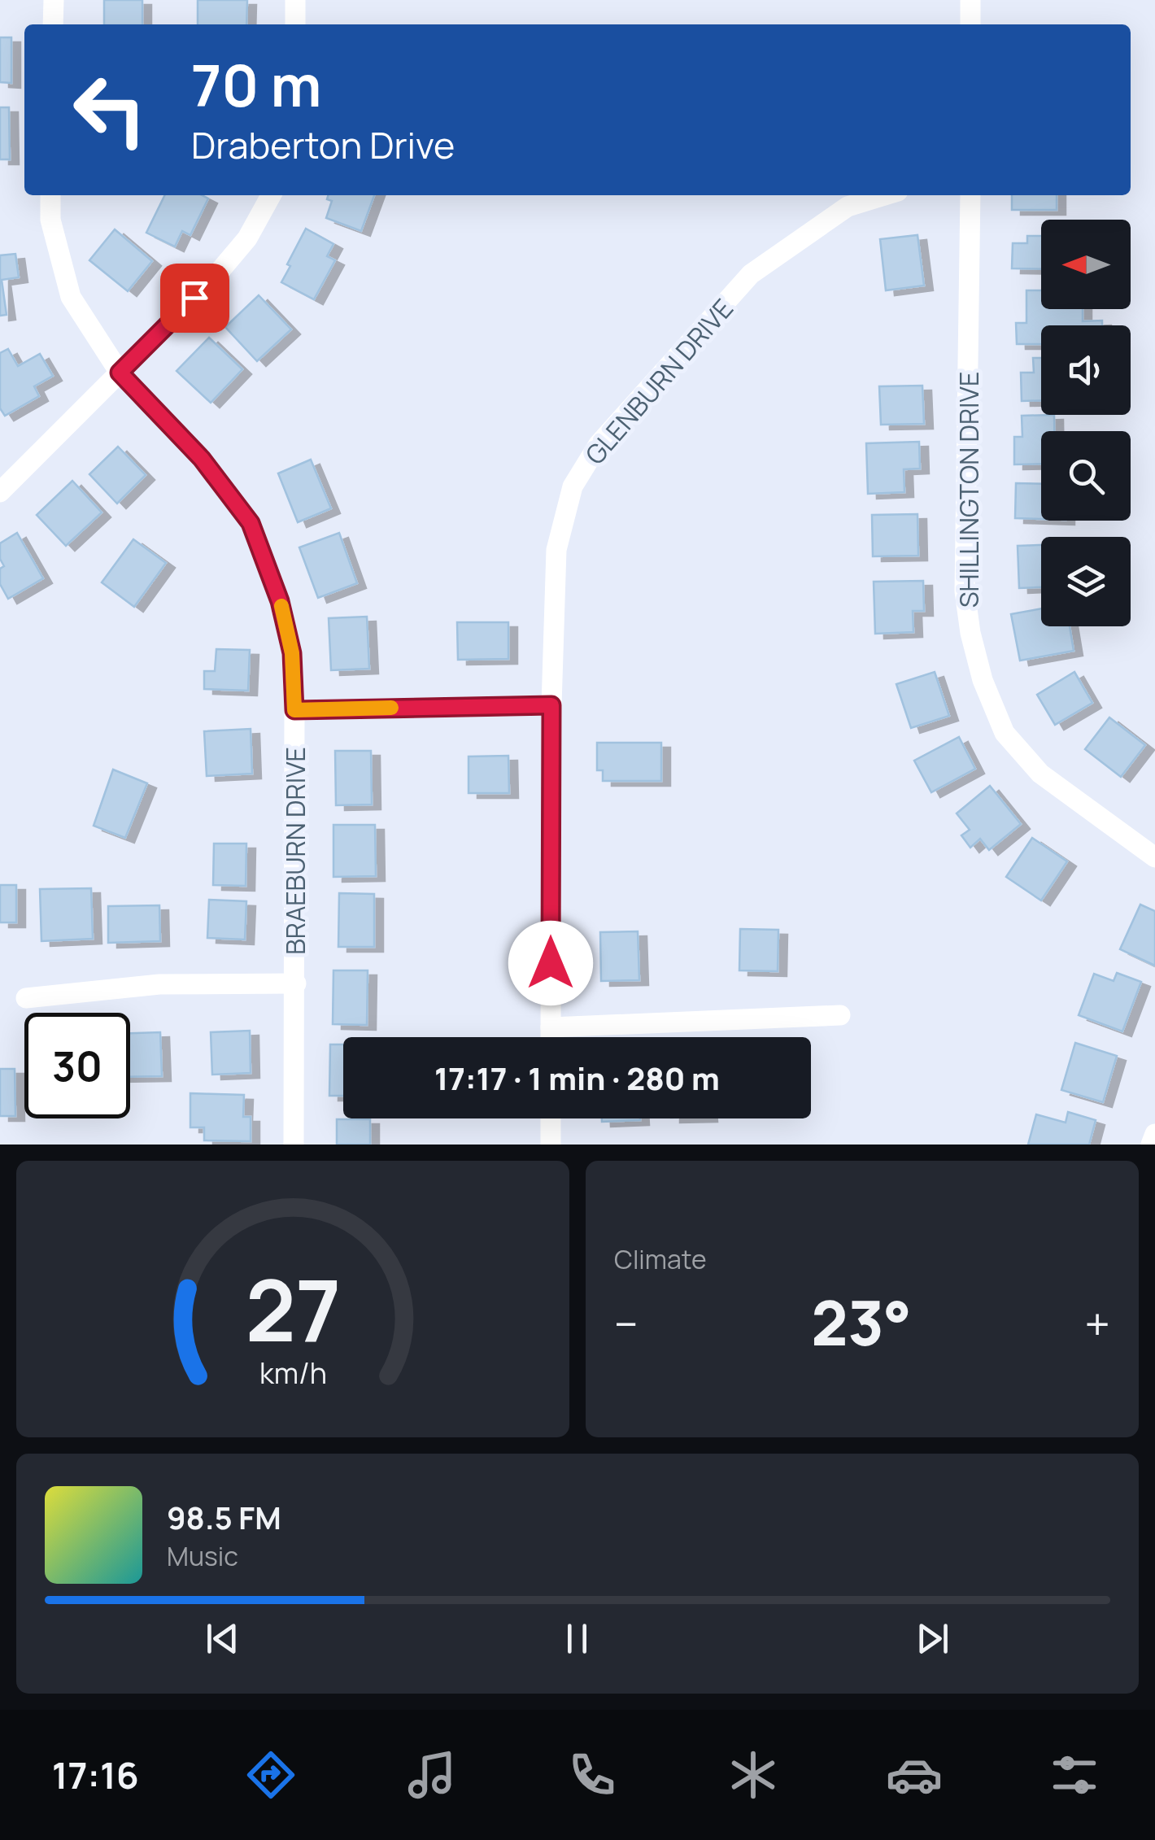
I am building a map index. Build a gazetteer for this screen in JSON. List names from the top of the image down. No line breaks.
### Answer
{"streets":{"street":["GLENBURN DRIVE","SHILLINGTON DRIVE","BRAEBURN DRIVE"]},"north":"left","page":{"turn":["70 m","Draberton Drive"],"limit":"30","trip":"17:17 · 1 min · 280 m","tile":"Climate","heat":["−","23°","+"],"song":["98.5 FM","Music"],"tabs":"17:16","gauge":["27","km/h"]}}
